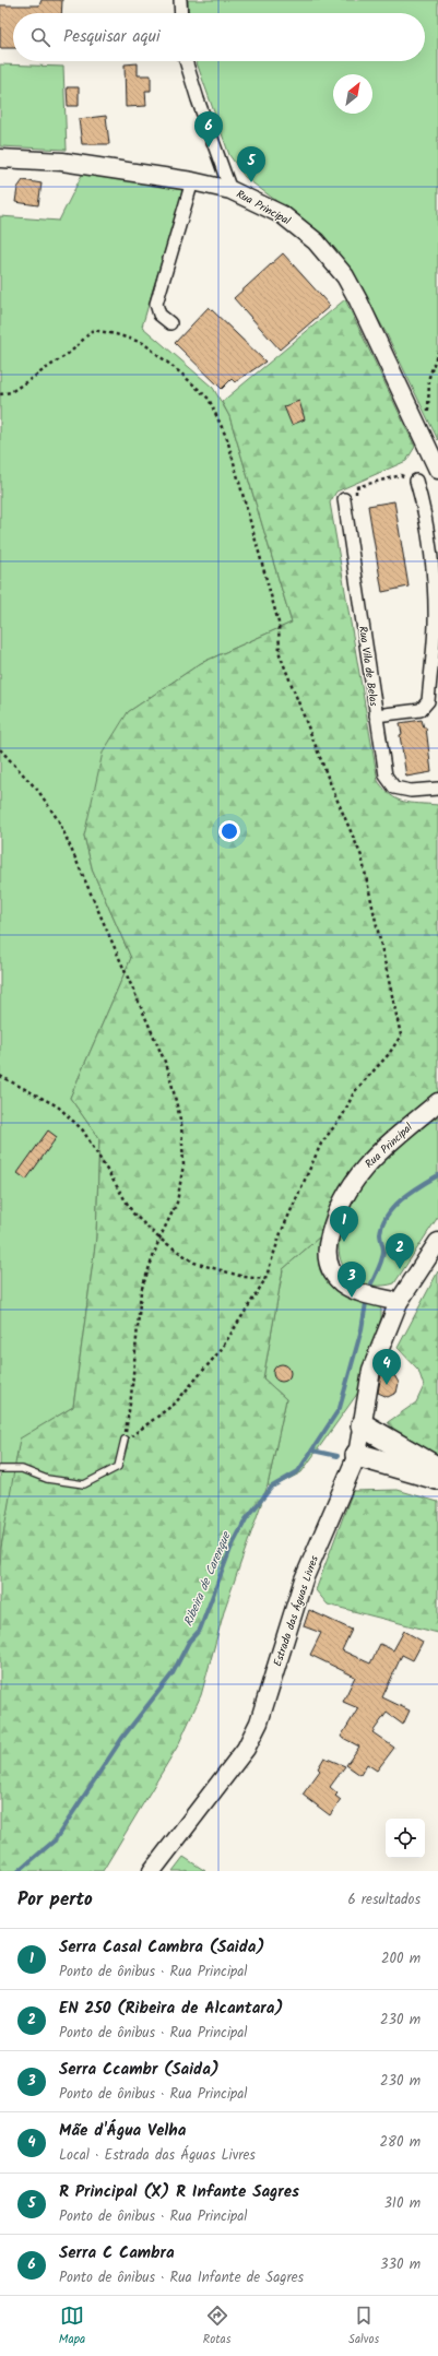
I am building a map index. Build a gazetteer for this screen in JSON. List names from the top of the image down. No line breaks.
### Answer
{"streets":{"street":["Rua Principal","Rua Vila de Belas","Estrada das Águas Livres"]},"crossings":[["Rua Principal","Estrada das Águas Livres"]],"water":["Ribeira de Carenque"],"north":"top right","page":{"search":"Pesquisar aqui","pins":["6","5","1","2","3","4"],"heading":["Por perto","6 resultados"],"list":[{"mark":"1","name":"Serra Casal Cambra (Saida)","note":"Ponto de ônibus · Rua Principal","value":"200 m"},{"mark":"2","name":"EN 250 (Ribeira de Alcantara)","note":"Ponto de ônibus · Rua Principal","value":"230 m"},{"mark":"3","name":"Serra Ccambr (Saida)","note":"Ponto de ônibus · Rua Principal","value":"230 m"},{"mark":"4","name":"Mãe d'Água Velha","note":"Local · Estrada das Águas Livres","value":"280 m"},{"mark":"5","name":"R Principal (X) R Infante Sagres","note":"Ponto de ônibus · Rua Principal","value":"310 m"},{"mark":"6","name":"Serra C Cambra","note":"Ponto de ônibus · Rua Infante de Sagres","value":"330 m"}],"nav":["Mapa","Rotas","Salvos"]}}
